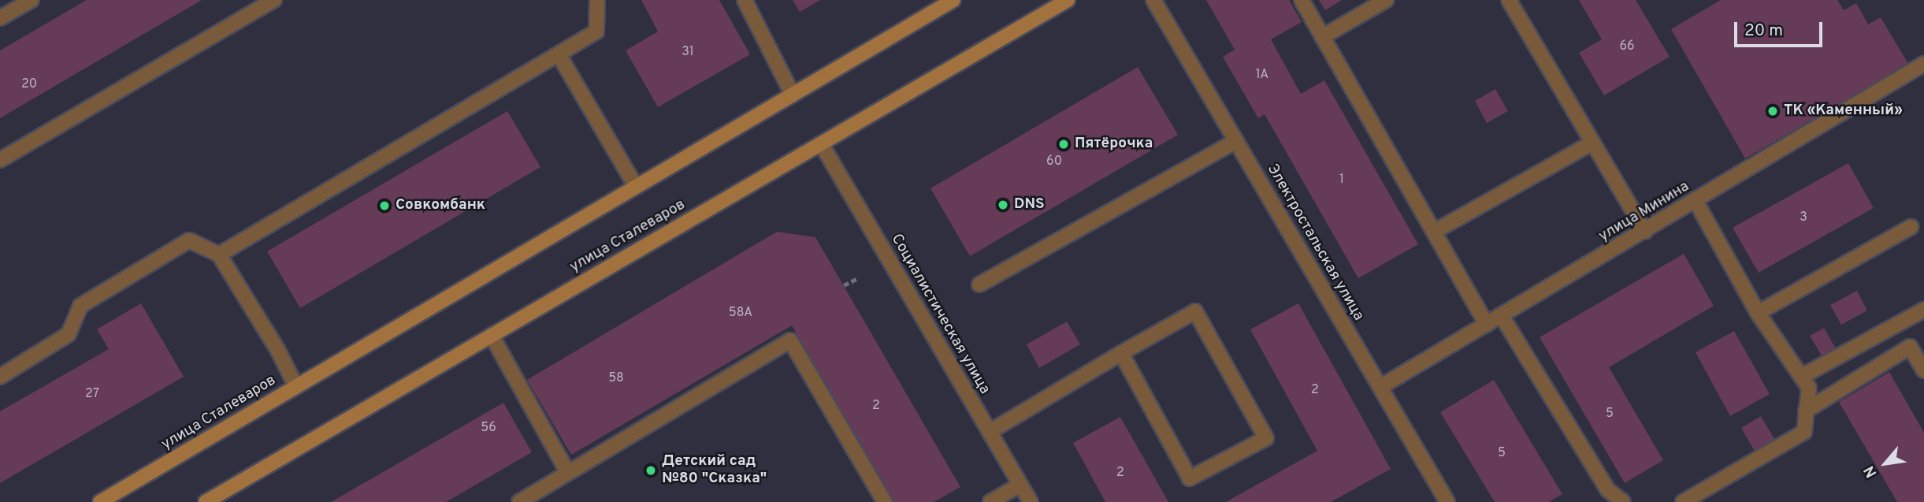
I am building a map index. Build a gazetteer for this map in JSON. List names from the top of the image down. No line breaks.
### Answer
{"streets":{"main road":["улица Сталеваров"],"street":["улица Минина","Электростальская улица","Социалистическая улица"]},"crossings":[["улица Минина","Электростальская улица"],["улица Сталеваров","Социалистическая улица"]],"places":["ТК «Каменный»","Пятёрочка","DNS","Совкомбанк","Детский сад №80 \"Сказка\""],"house_numbers":["66","31","1А","20","60","1","3","58А","58","2","27","2","5","56","5","2"],"scale_bar":"20 m","north":"bottom left"}
